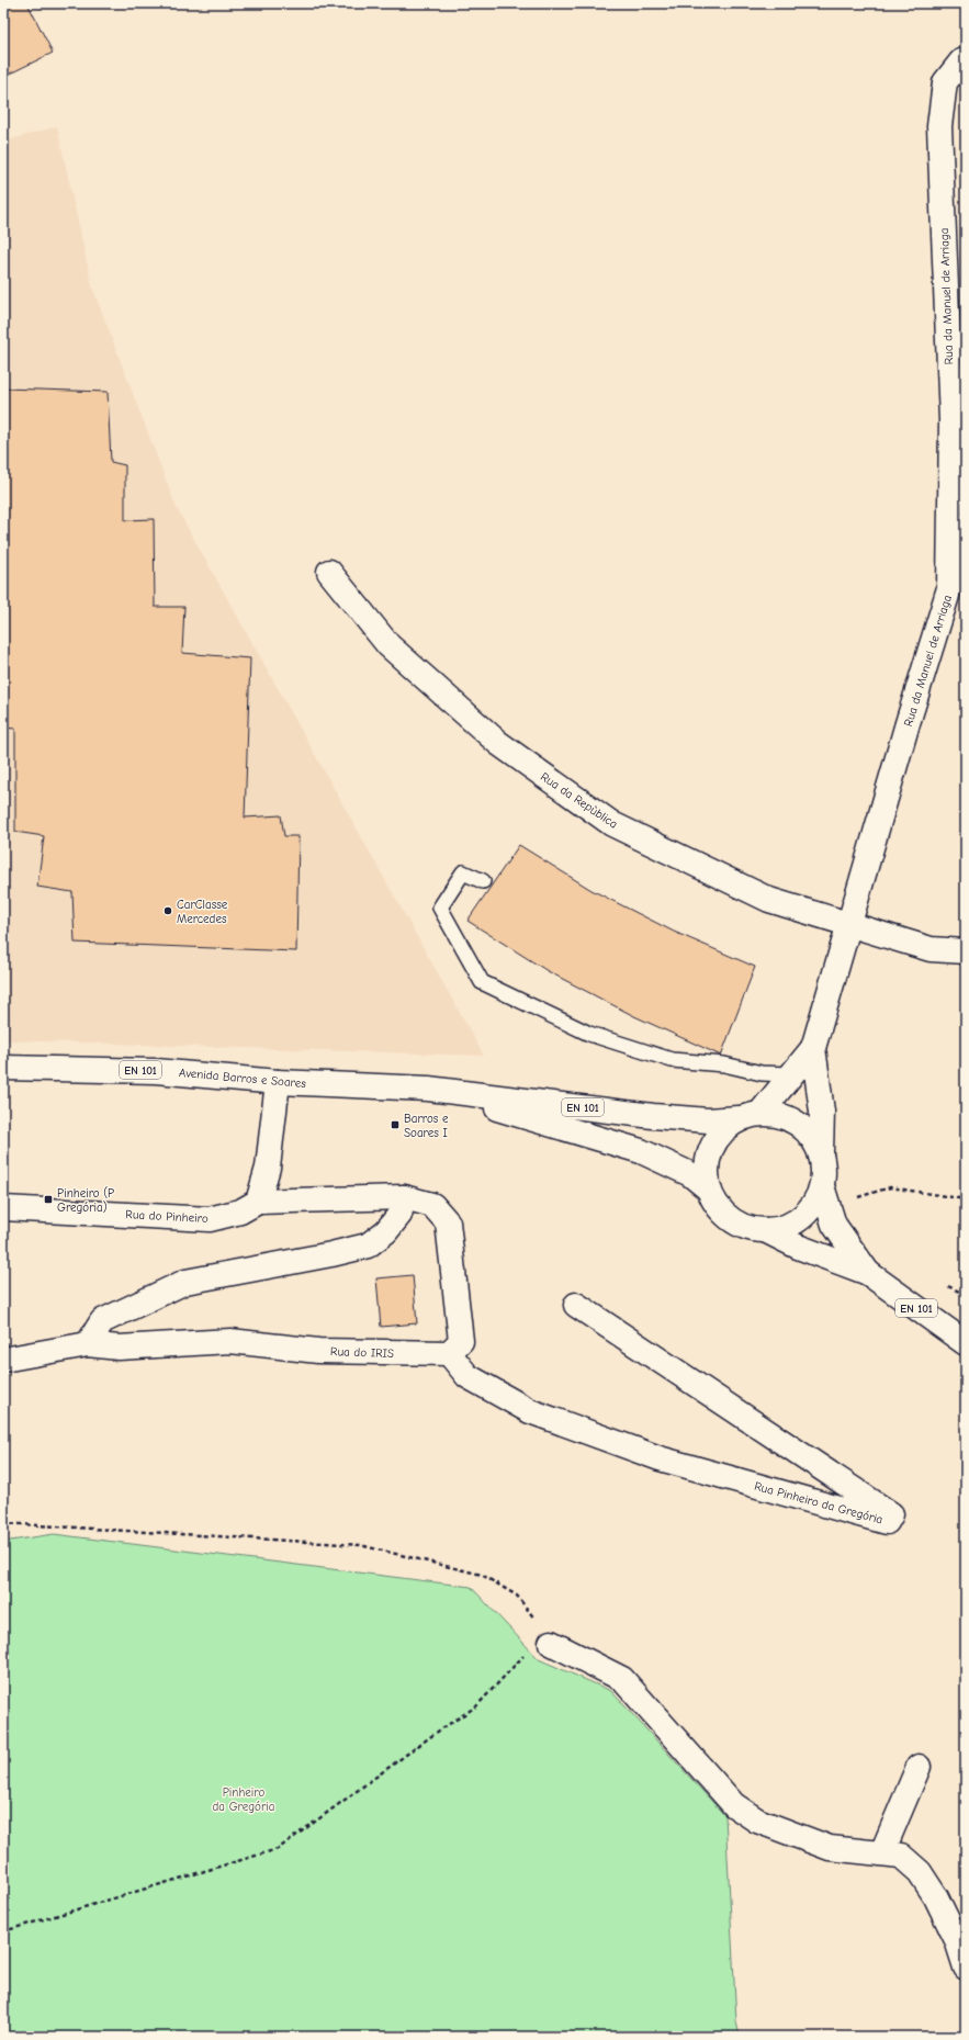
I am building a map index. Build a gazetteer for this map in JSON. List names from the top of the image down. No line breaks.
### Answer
{"streets":{"street":["Rua da Manuel de Arriaga","Rua da Repùblica","EN 101","Avenida Barros e Soares","Rua do Pinheiro","Rua do IRIS","Rua Pinheiro da Gregória"]},"crossings":[["Rua da Manuel de Arriaga","Rua da Repùblica"],["EN 101","Avenida Barros e Soares"],["Rua do IRIS","Rua Pinheiro da Gregória"]],"parks":["Pinheiro da Gregória"],"places":{"other":["CarClasse Mercedes"],"transit":["Barros e Soares I","Pinheiro (P Gregória)"]}}
